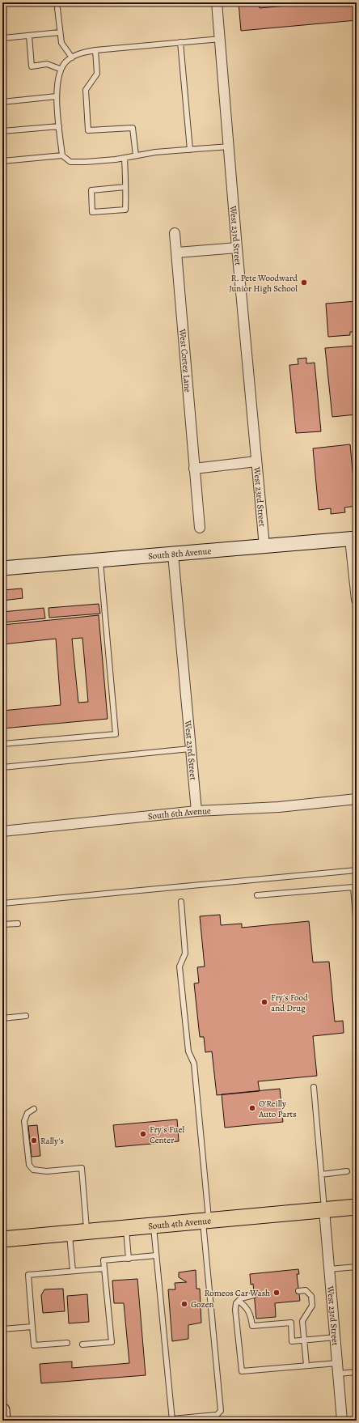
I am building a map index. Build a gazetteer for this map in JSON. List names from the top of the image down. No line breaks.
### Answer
{"streets":{"main road":["South 4th Avenue"],"street":["West 23rd Street","West Cortez Lane","South 8th Avenue","South 6th Avenue"]},"crossings":[["West 23rd Street","South 8th Avenue"],["West 23rd Street","South 6th Avenue"],["West 23rd Street","South 4th Avenue"]],"places":["R. Pete Woodward Junior High School","Fry's Food and Drug","O'Reilly Auto Parts","Fry's Fuel Center","Rally's","Romeos Car Wash","Gozen"]}
